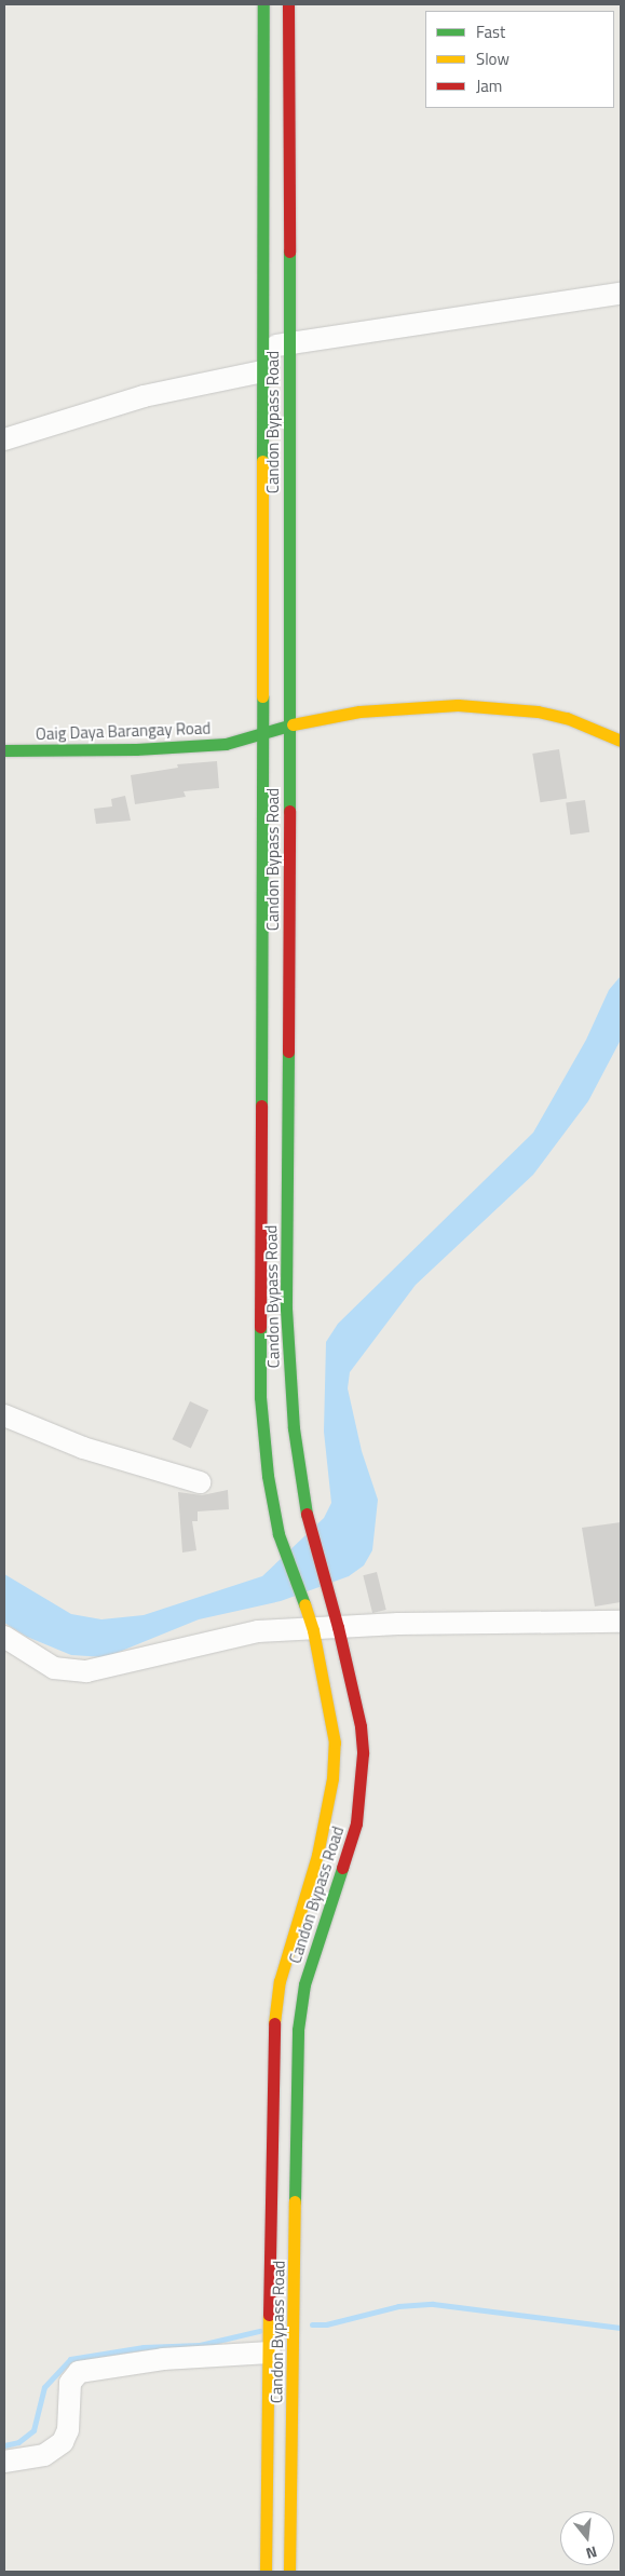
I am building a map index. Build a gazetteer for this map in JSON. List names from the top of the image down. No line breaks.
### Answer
{"streets":{"main road":["Candon Bypass Road","Oaig Daya Barangay Road"]},"crossings":[["Candon Bypass Road","Oaig Daya Barangay Road"]],"legend":["Fast","Slow","Jam"],"north":"bottom"}
